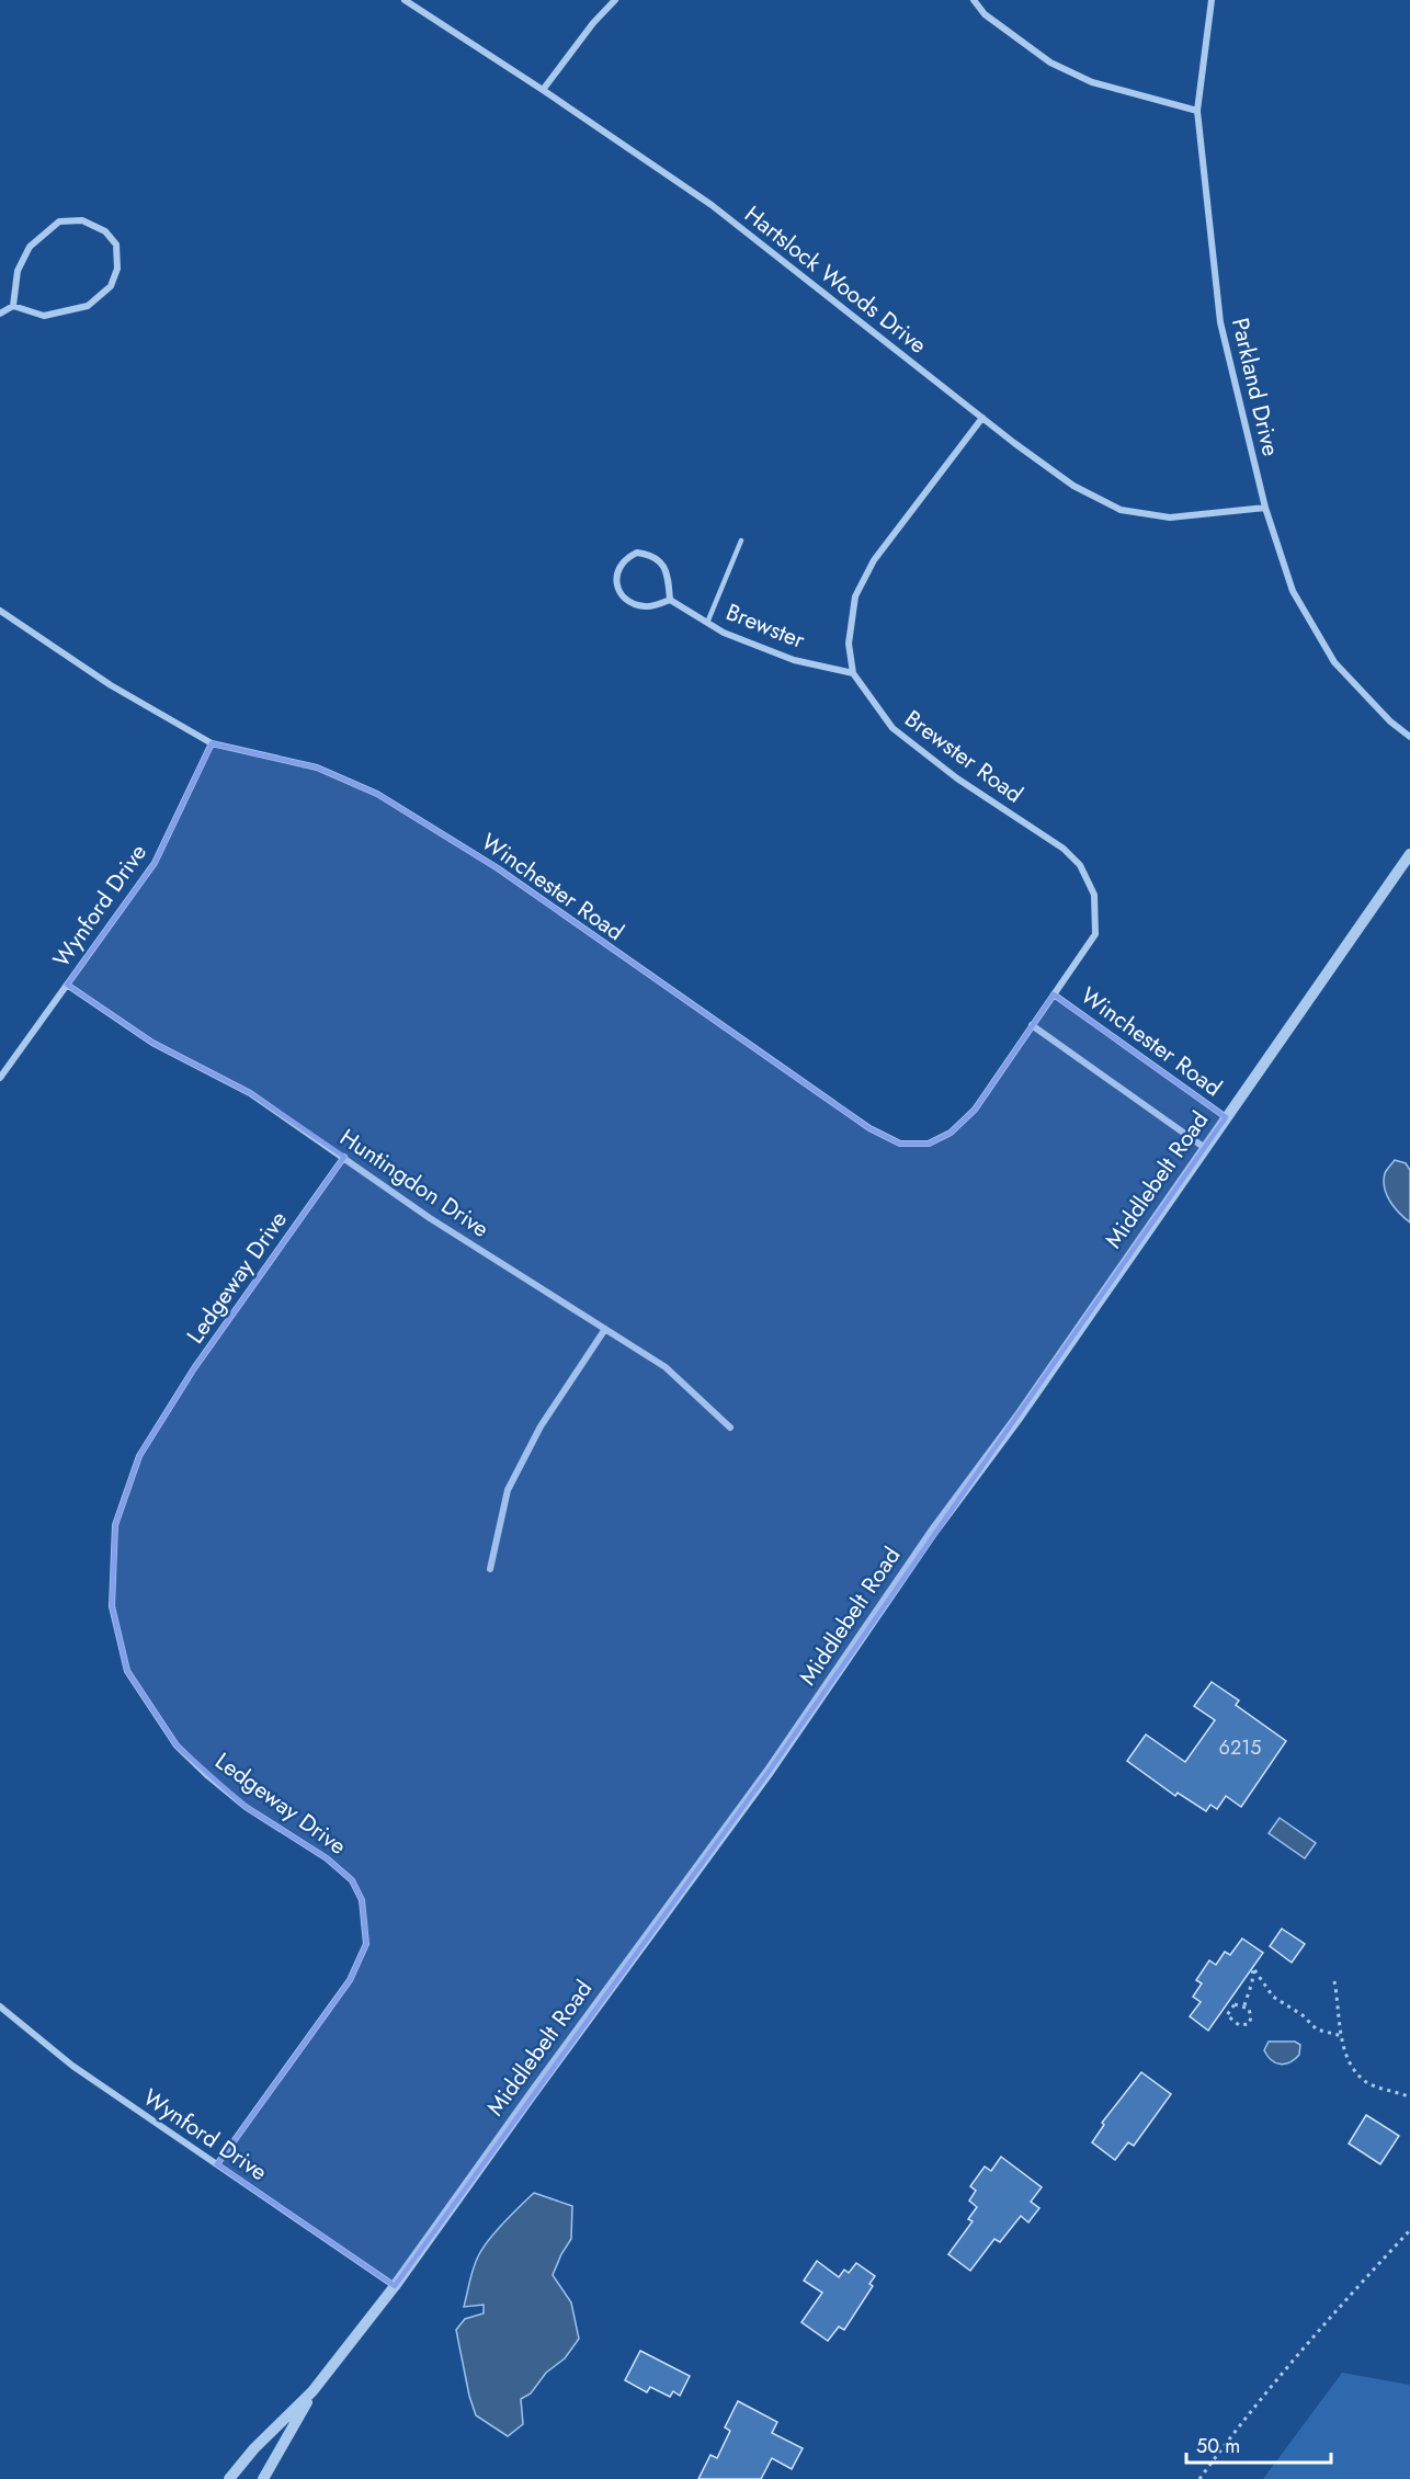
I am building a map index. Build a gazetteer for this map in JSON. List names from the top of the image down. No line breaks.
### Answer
{"streets":{"street":["Hartslock Woods Drive","Parkland Drive","Brewster","Brewster Road","Winchester Road","Wynford Drive","Middlebelt Road","Huntingdon Drive","Ledgeway Drive"]},"crossings":[["Hartslock Woods Drive","Parkland Drive"],["Hartslock Woods Drive","Brewster Road"],["Brewster","Brewster Road"],["Brewster Road","Winchester Road"],["Winchester Road","Wynford Drive"],["Winchester Road","Middlebelt Road"],["Wynford Drive","Middlebelt Road"],["Wynford Drive","Huntingdon Drive"],["Wynford Drive","Ledgeway Drive"],["Huntingdon Drive","Ledgeway Drive"]],"house_numbers":["6215"],"scale_bar":"50 m"}
